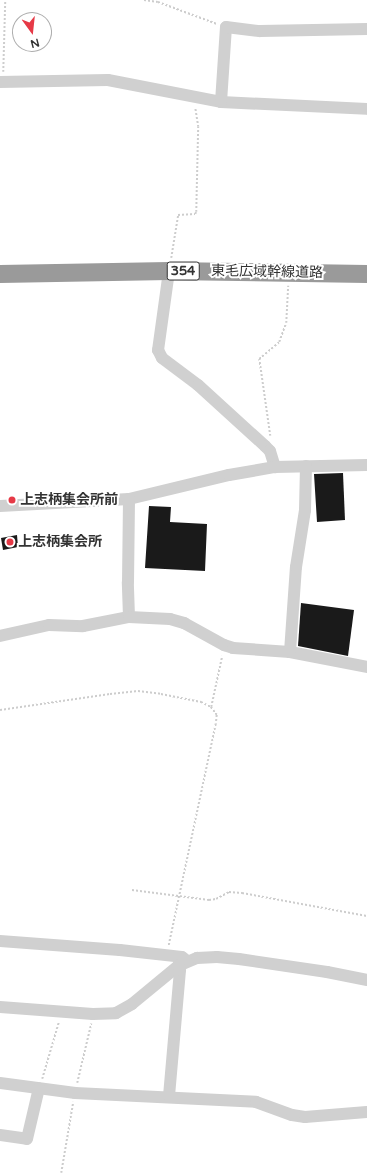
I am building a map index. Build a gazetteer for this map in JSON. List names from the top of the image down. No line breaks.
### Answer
{"streets":{"highway":["354","東毛広域幹線道路"]},"places":["上志柄集会所前","上志柄集会所"],"north":"bottom"}
